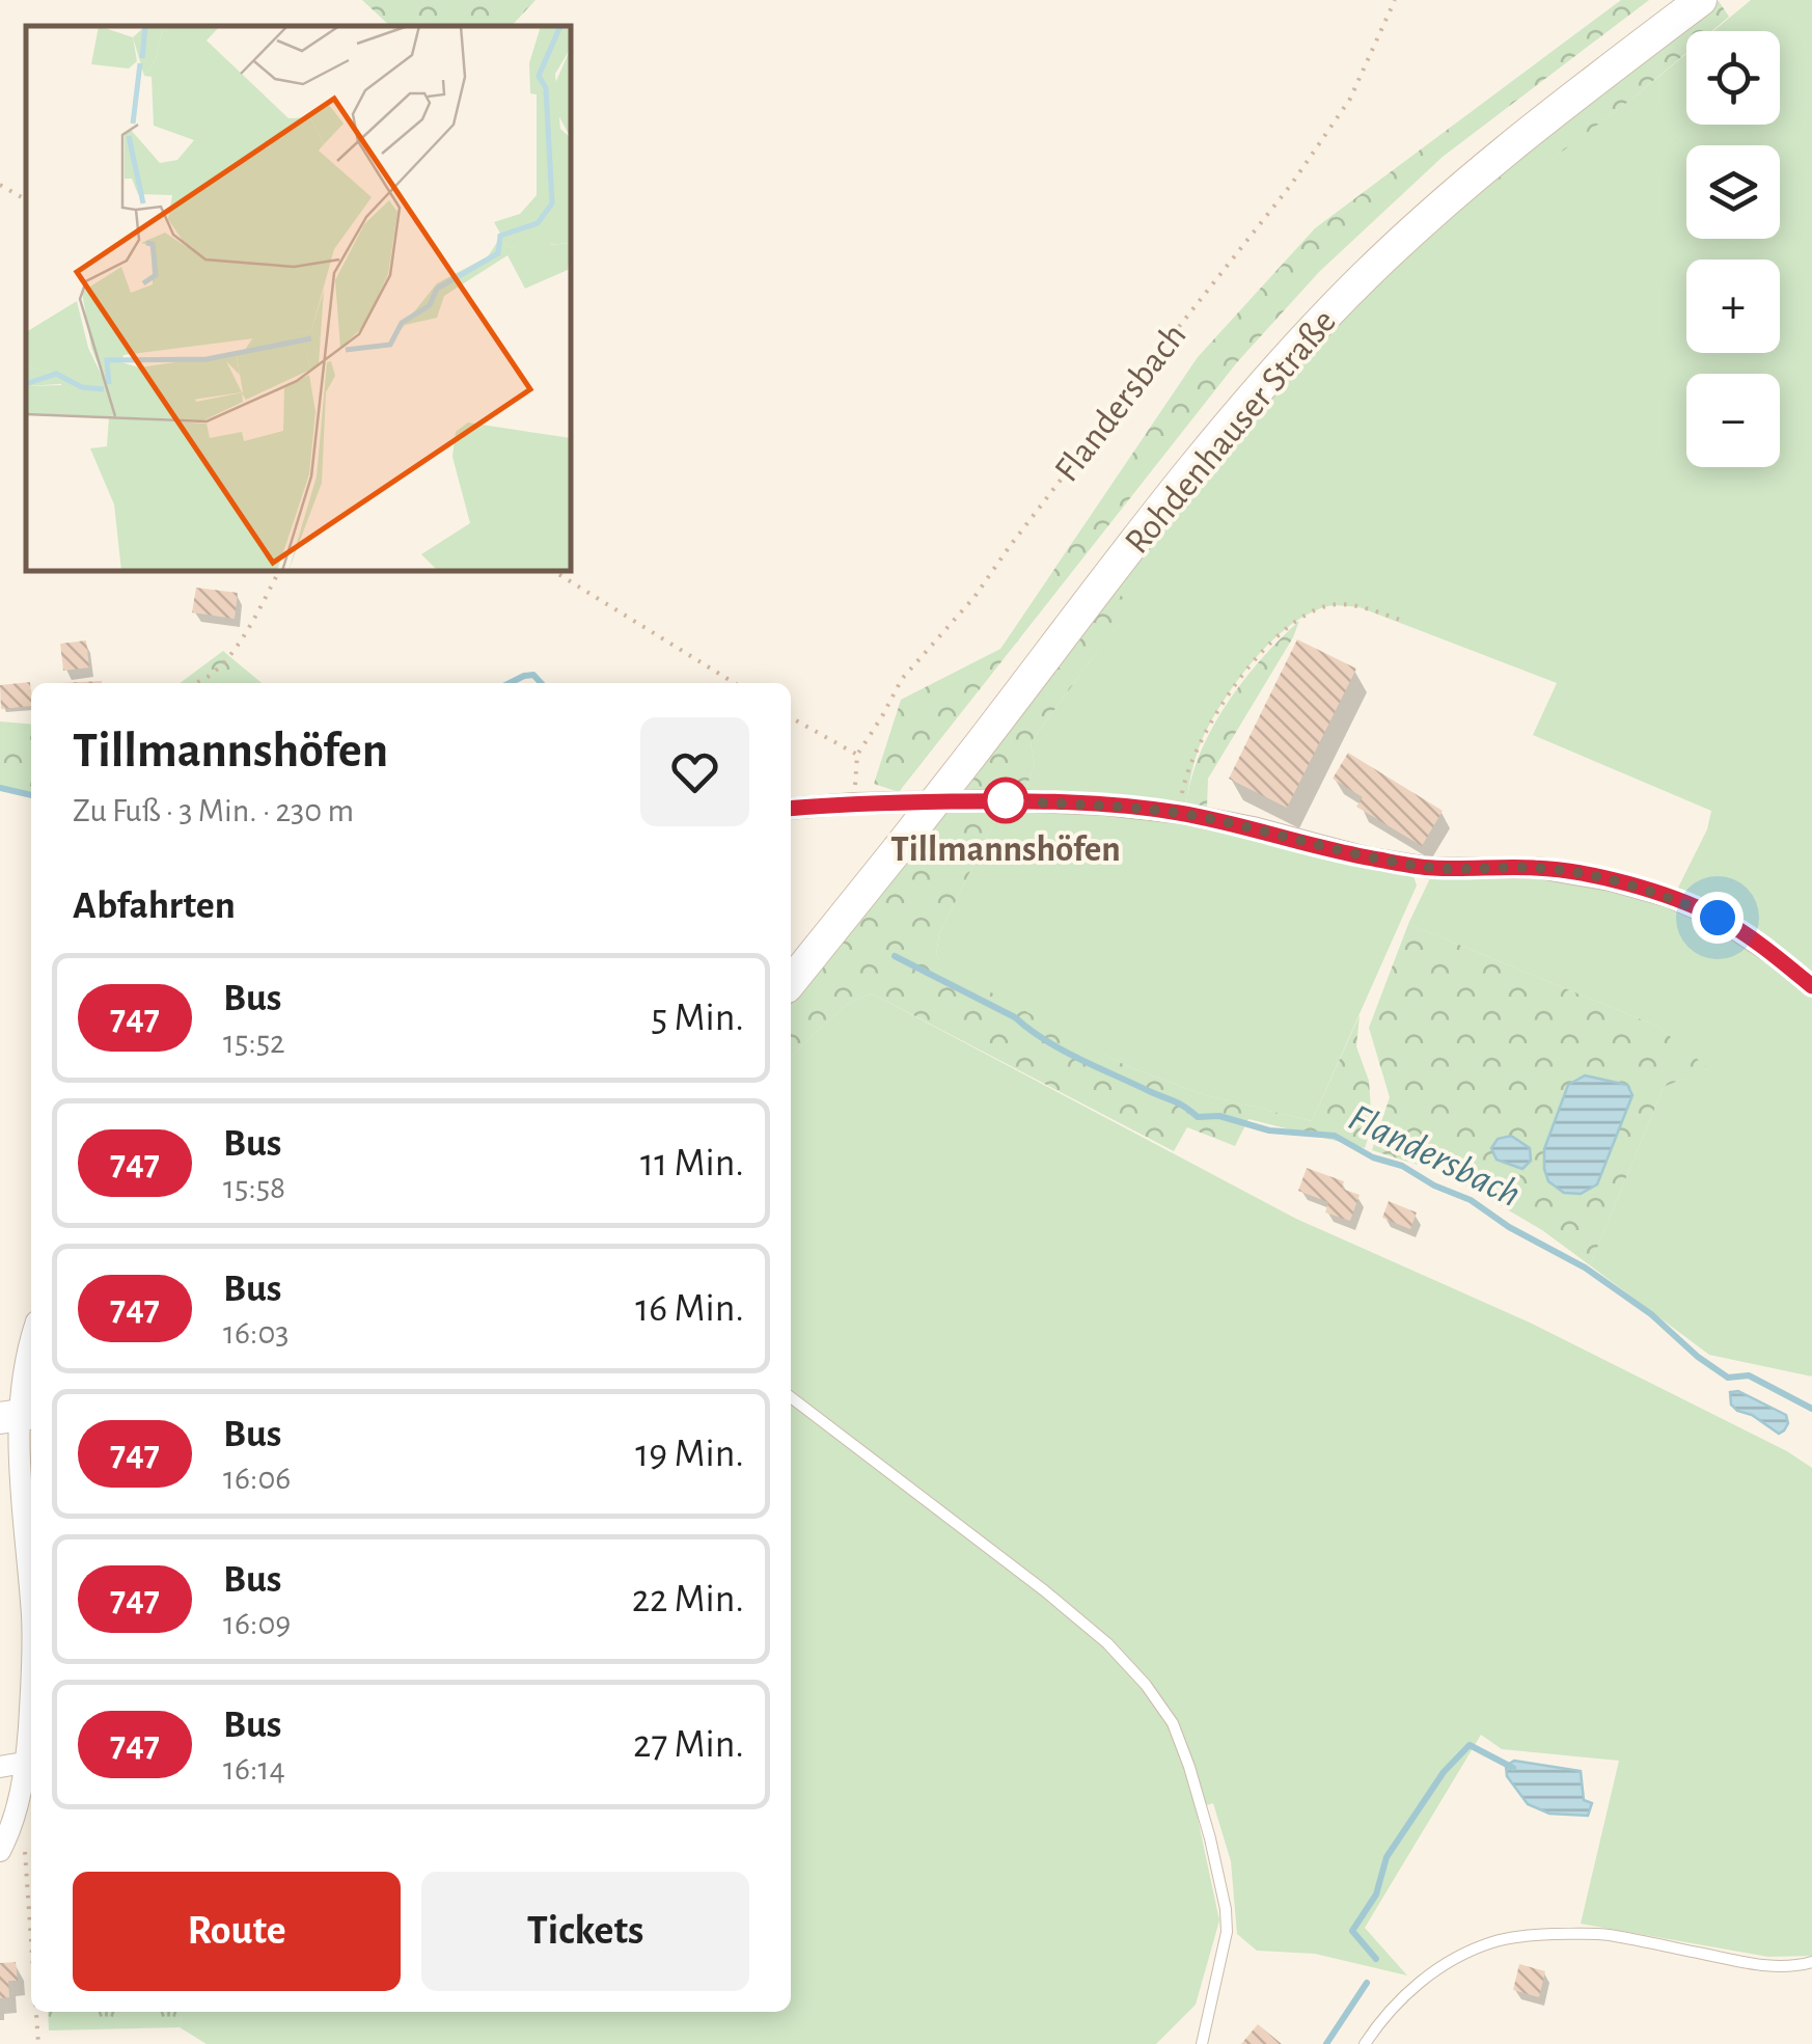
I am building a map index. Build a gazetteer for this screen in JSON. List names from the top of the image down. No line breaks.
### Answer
{"streets":{"main road":["Rohdenhauser Straße"],"path":["Flandersbach"]},"water":["Flandersbach"],"places":["Tillmannshöfen"],"lines":["bus line 747"],"page":{"map_buttons":["+","−"],"heading":[["Tillmannshöfen","Zu Fuß · 3 Min. · 230 m"],"Abfahrten"],"list":[{"mark":"747","name":"Bus","note":"15:52","value":"5 Min."},{"mark":"747","name":"Bus","note":"15:58","value":"11 Min."},{"mark":"747","name":"Bus","note":"16:03","value":"16 Min."},{"mark":"747","name":"Bus","note":"16:06","value":"19 Min."},{"mark":"747","name":"Bus","note":"16:09","value":"22 Min."},{"mark":"747","name":"Bus","note":"16:14","value":"27 Min."}],"buttons":["Route","Tickets"]}}
